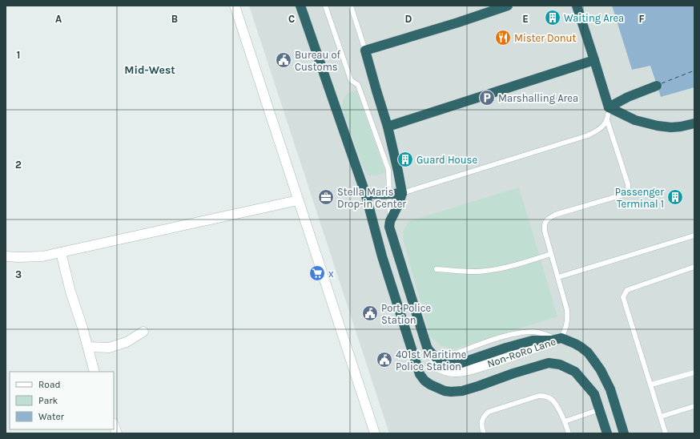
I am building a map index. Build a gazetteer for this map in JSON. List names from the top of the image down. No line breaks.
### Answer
{"streets":{"street":["Non-RoRo Lane"]},"districts":["Mid-West"],"places":{"building":["Waiting Area","Guard House","Passenger Terminal 1"],"restaurant":["Mister Donut"],"public building":["Bureau of Customs","Port Police Station","401st Maritime Police Station"],"parking":["Marshalling Area"],"office":["Stella Maris Drop-in Center"],"supermarket":["x"]},"legend":["Road","Park","Water"],"grid":{"columns":["A","B","C","D","E","F"],"rows":["1","2","3"]}}
